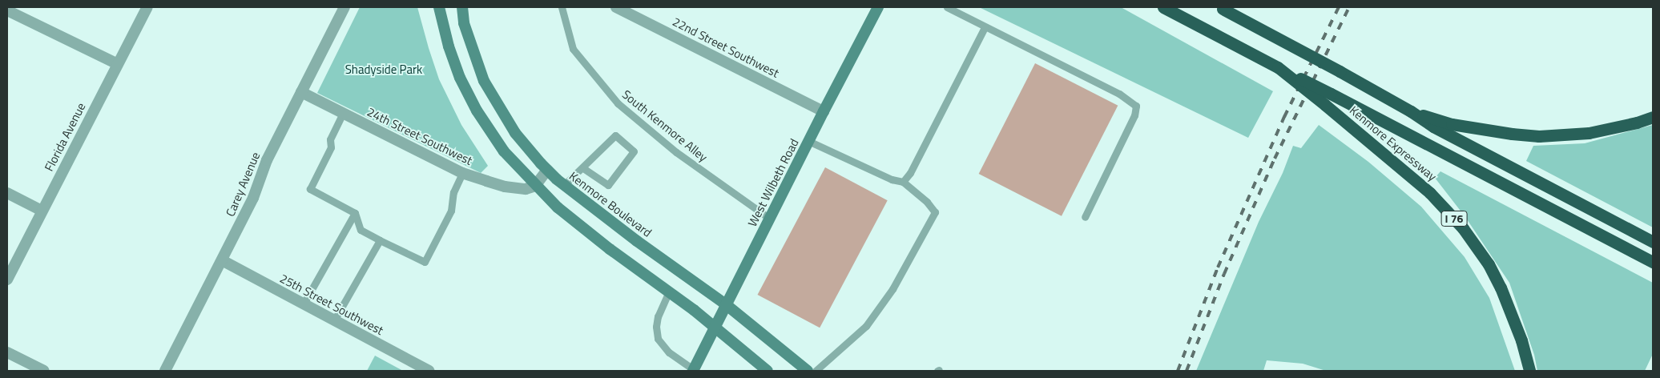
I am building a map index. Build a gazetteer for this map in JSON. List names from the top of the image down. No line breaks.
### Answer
{"streets":{"highway":["Kenmore Expressway","I 76"],"main road":["West Wilbeth Road","Kenmore Boulevard"],"street":["22nd Street Southwest","24th Street Southwest","Florida Avenue","Carey Avenue","25th Street Southwest"],"lane":["South Kenmore Alley"]},"crossings":[["22nd Street Southwest","West Wilbeth Road"],["South Kenmore Alley","West Wilbeth Road"],["24th Street Southwest","Carey Avenue"],["West Wilbeth Road","Kenmore Boulevard"],["Carey Avenue","25th Street Southwest"]],"parks":["Shadyside Park"]}
